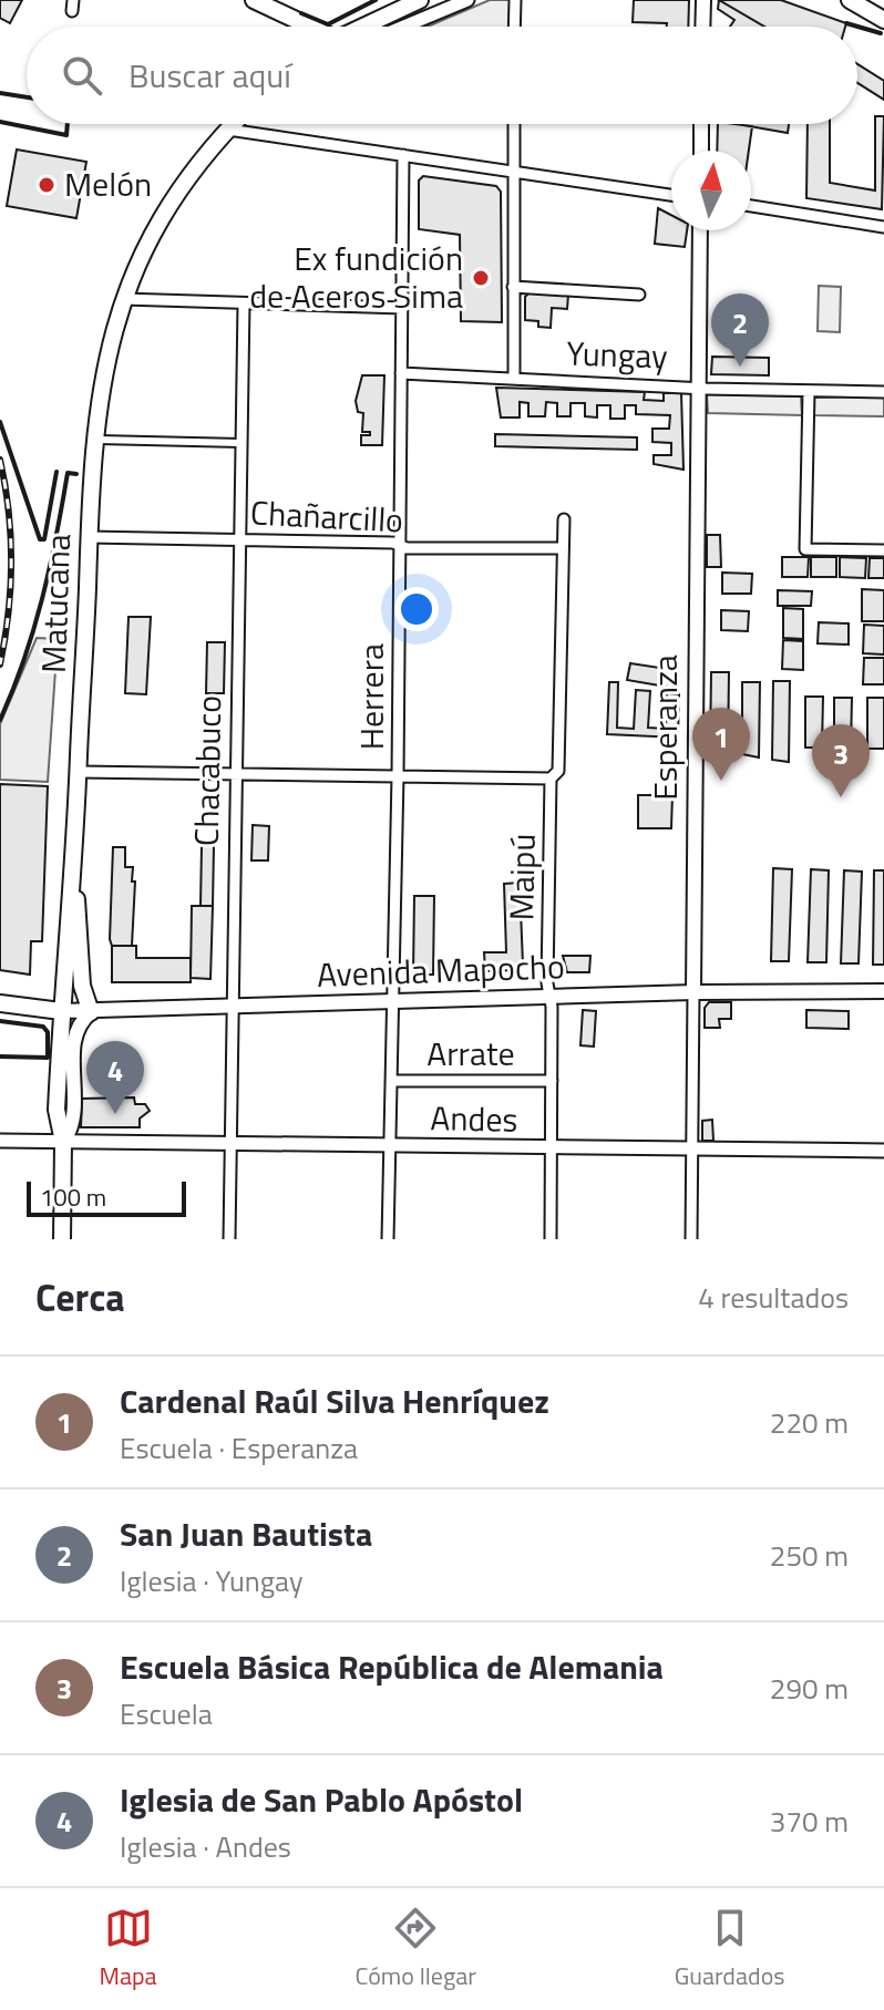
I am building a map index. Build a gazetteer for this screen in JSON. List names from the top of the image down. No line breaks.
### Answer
{"streets":{"main road":["Matucana","Esperanza","Avenida Mapocho"],"street":["Yungay","Chañarcillo","Herrera","Chacabuco","Maipú","Arrate","Andes"]},"crossings":[["Yungay","Herrera"],["Yungay","Esperanza"],["Chañarcillo","Matucana"],["Chañarcillo","Herrera"],["Chañarcillo","Chacabuco"],["Chañarcillo","Maipú"],["Matucana","Avenida Mapocho"],["Matucana","Andes"],["Herrera","Avenida Mapocho"],["Herrera","Arrate"],["Herrera","Andes"],["Esperanza","Avenida Mapocho"],["Esperanza","Andes"],["Chacabuco","Avenida Mapocho"],["Chacabuco","Andes"],["Maipú","Avenida Mapocho"],["Maipú","Arrate"],["Maipú","Andes"]],"places":["Melón","Ex fundición de Aceros Sima"],"scale_bar":"100 m","north":"top","page":{"search":"Buscar aquí","pins":["2","1","3","4"],"scale":"100 m","heading":["Cerca","4 resultados"],"list":[{"mark":"1","name":"Cardenal Raúl Silva Henríquez","note":"Escuela · Esperanza","value":"220 m"},{"mark":"2","name":"San Juan Bautista","note":"Iglesia · Yungay","value":"250 m"},{"mark":"3","name":"Escuela Básica República de Alemania","note":"Escuela","value":"290 m"},{"mark":"4","name":"Iglesia de San Pablo Apóstol","note":"Iglesia · Andes","value":"370 m"}],"nav":["Mapa","Cómo llegar","Guardados"]}}
